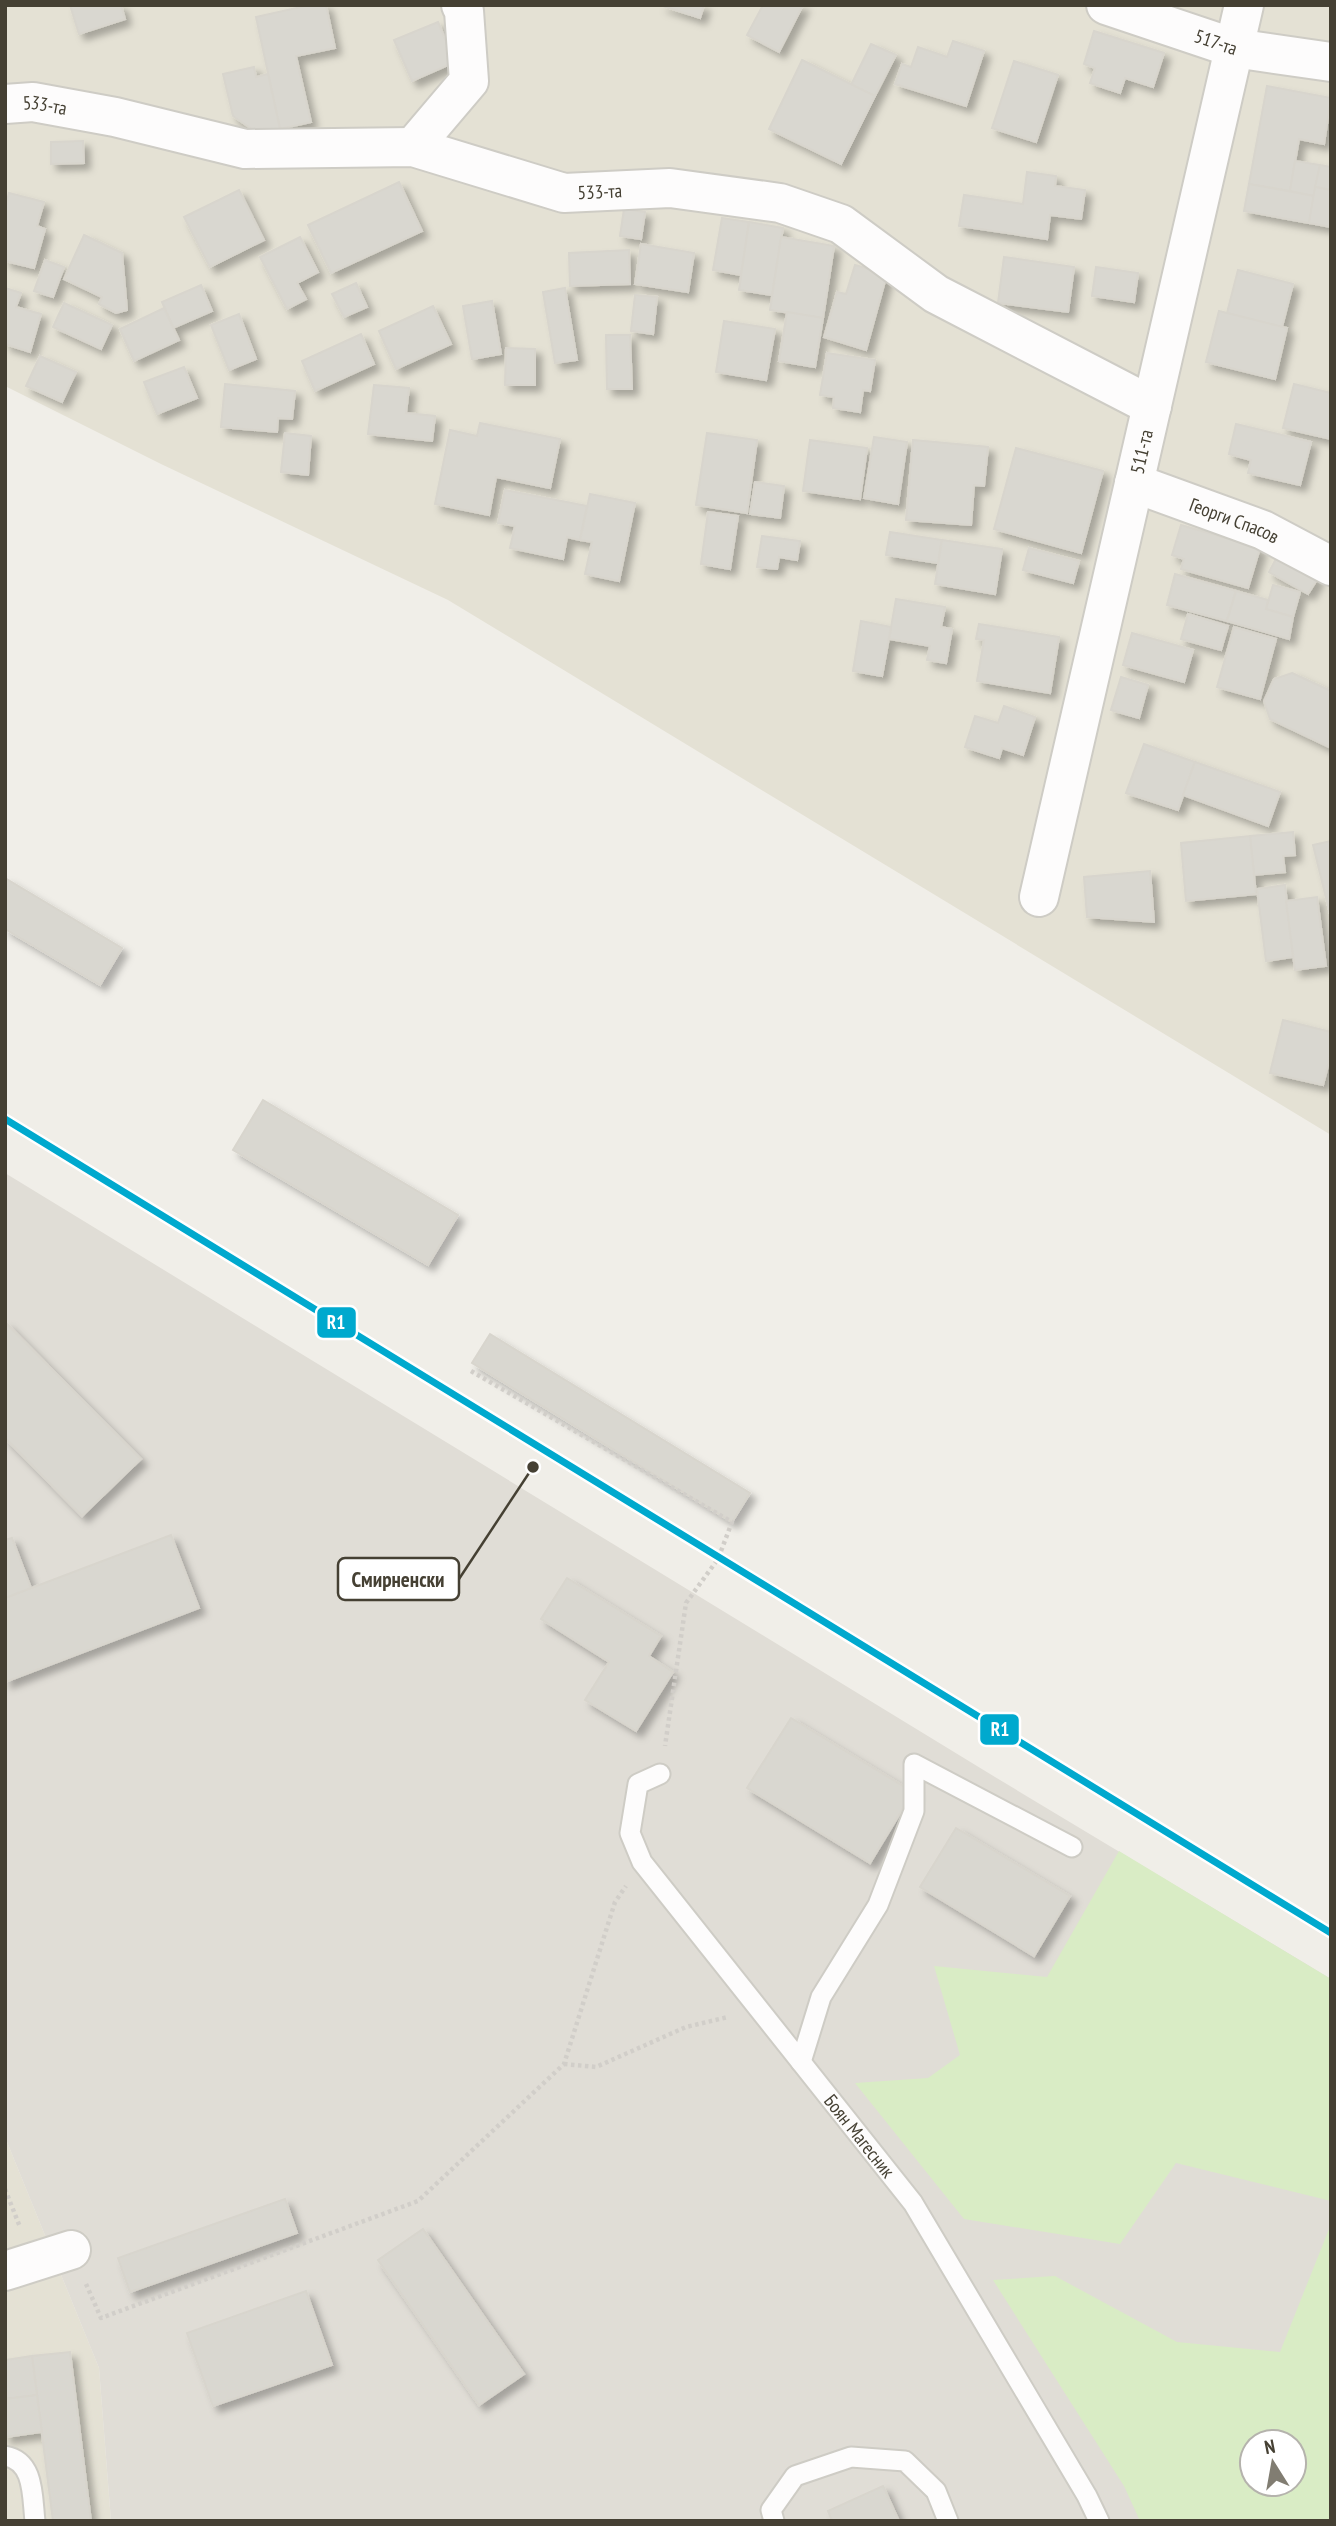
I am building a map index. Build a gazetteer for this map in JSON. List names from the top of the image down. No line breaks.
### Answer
{"streets":{"street":["517-та","533-та","511-та","Георги Спасов"],"lane":["Боян Магесник"]},"crossings":[["517-та","511-та"],["533-та","511-та"],["511-та","Георги Спасов"]],"places":["Смирненски"],"lines":["transit line R1"],"north":"top"}
